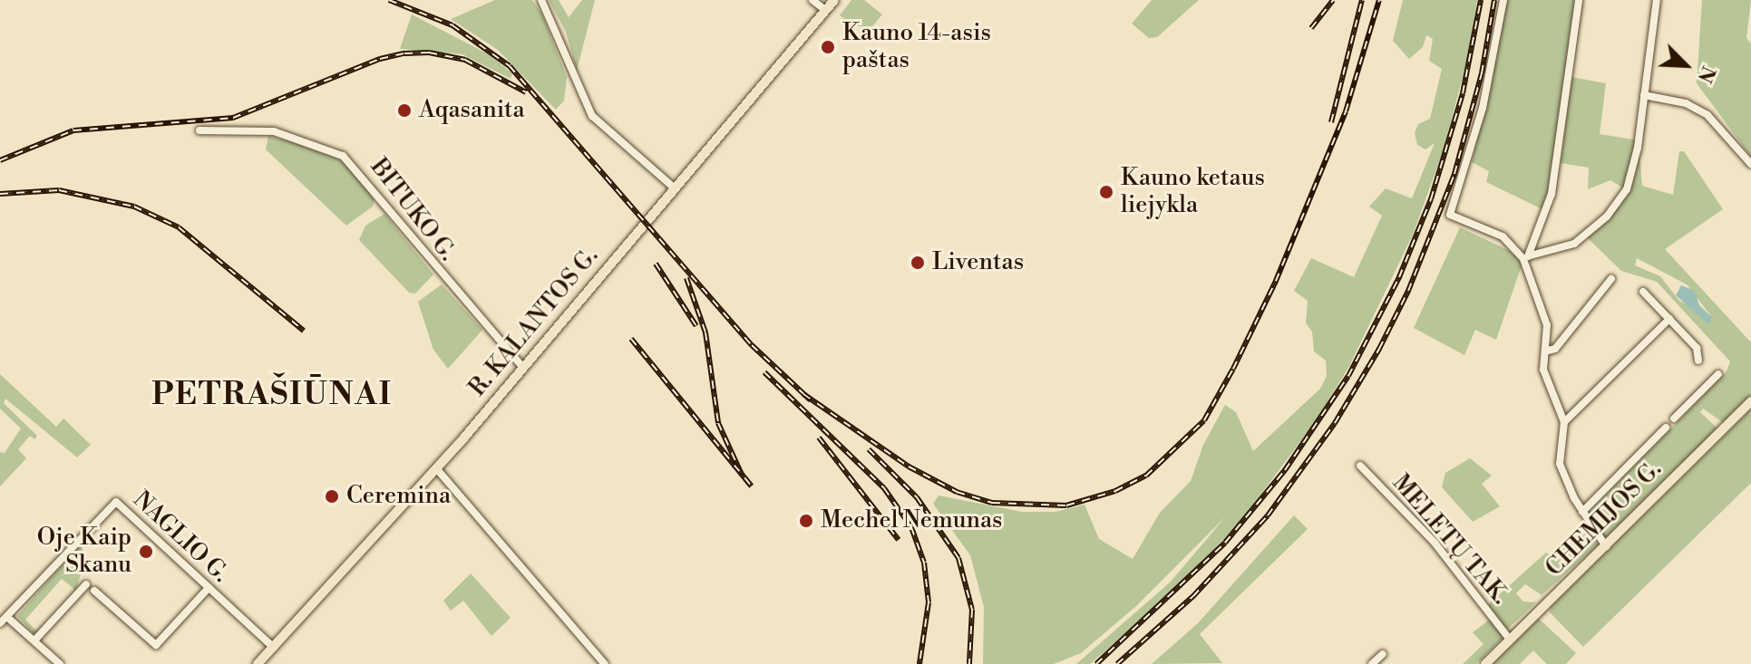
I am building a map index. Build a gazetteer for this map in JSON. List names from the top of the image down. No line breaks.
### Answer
{"streets":{"main road":["R. KALANTOS G.","CHEMIJOS G."],"street":["BITUKO G.","NAGLIO G.","MELETŲ TAK."]},"crossings":[["BITUKO G.","R. KALANTOS G."],["R. KALANTOS G.","NAGLIO G."],["CHEMIJOS G.","MELETŲ TAK."]],"districts":["PETRAŠIŪNAI"],"places":["Kauno 14-asis paštas","Aqasanita","Kauno ketaus liejykla","Liventas","Ceremina","Mechel Nemunas","Oje Kaip Skanu"],"north":"bottom right"}
